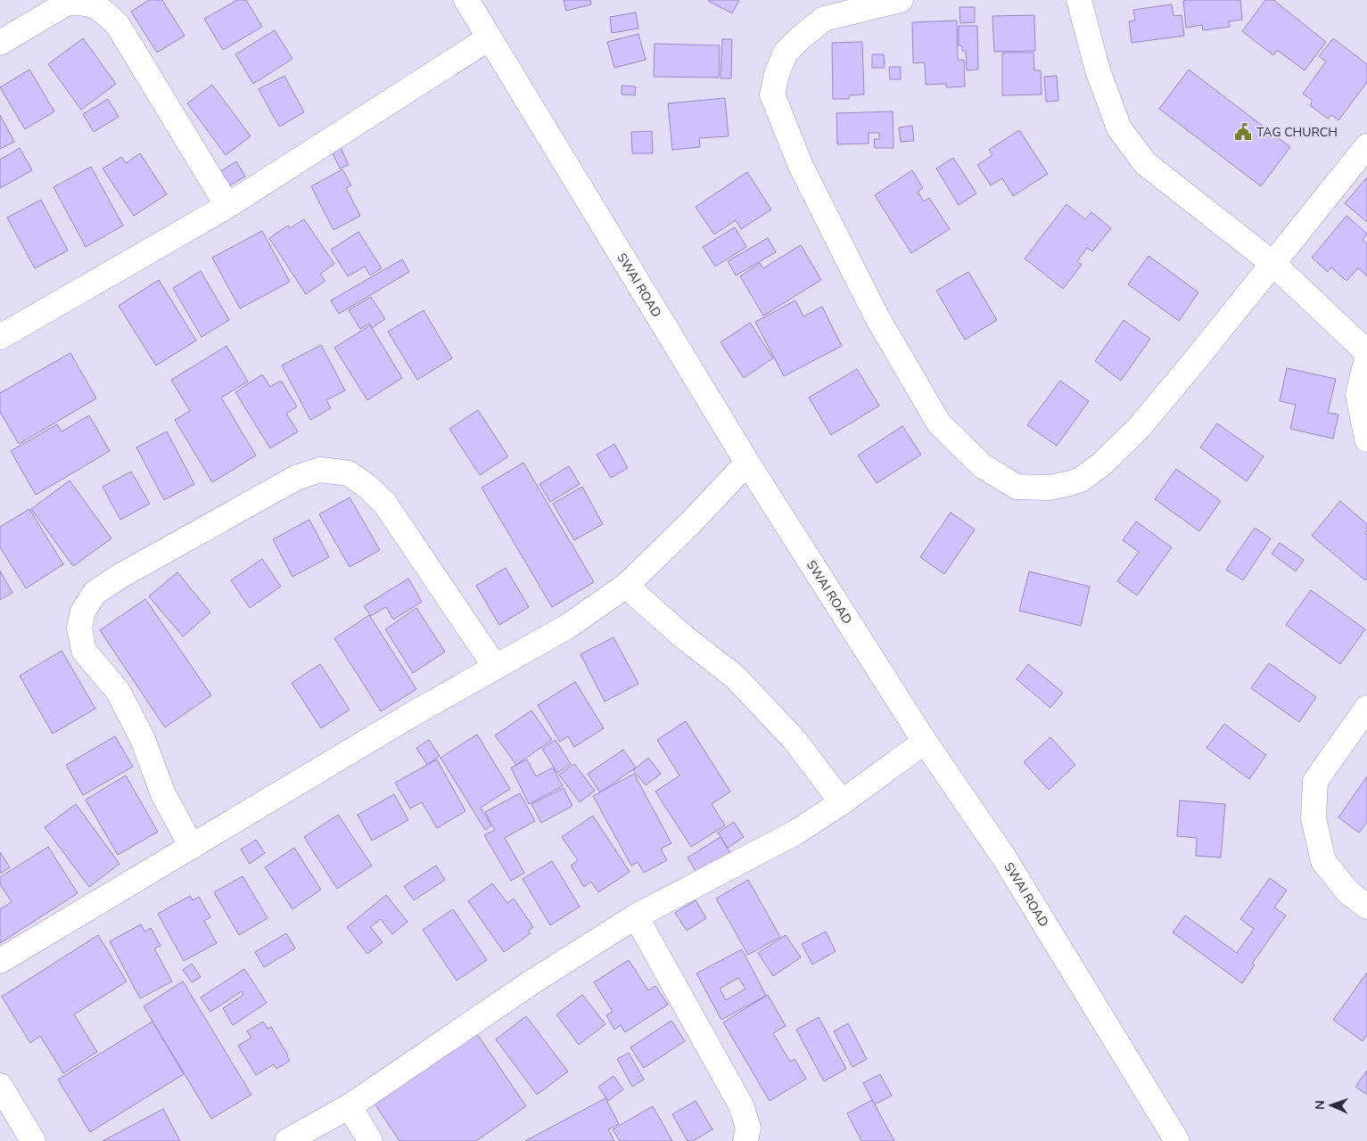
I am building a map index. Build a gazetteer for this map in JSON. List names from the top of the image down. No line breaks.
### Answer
{"streets":{"street":["SWAI ROAD"]},"places":{"public building":["TAG CHURCH"]},"north":"left"}
